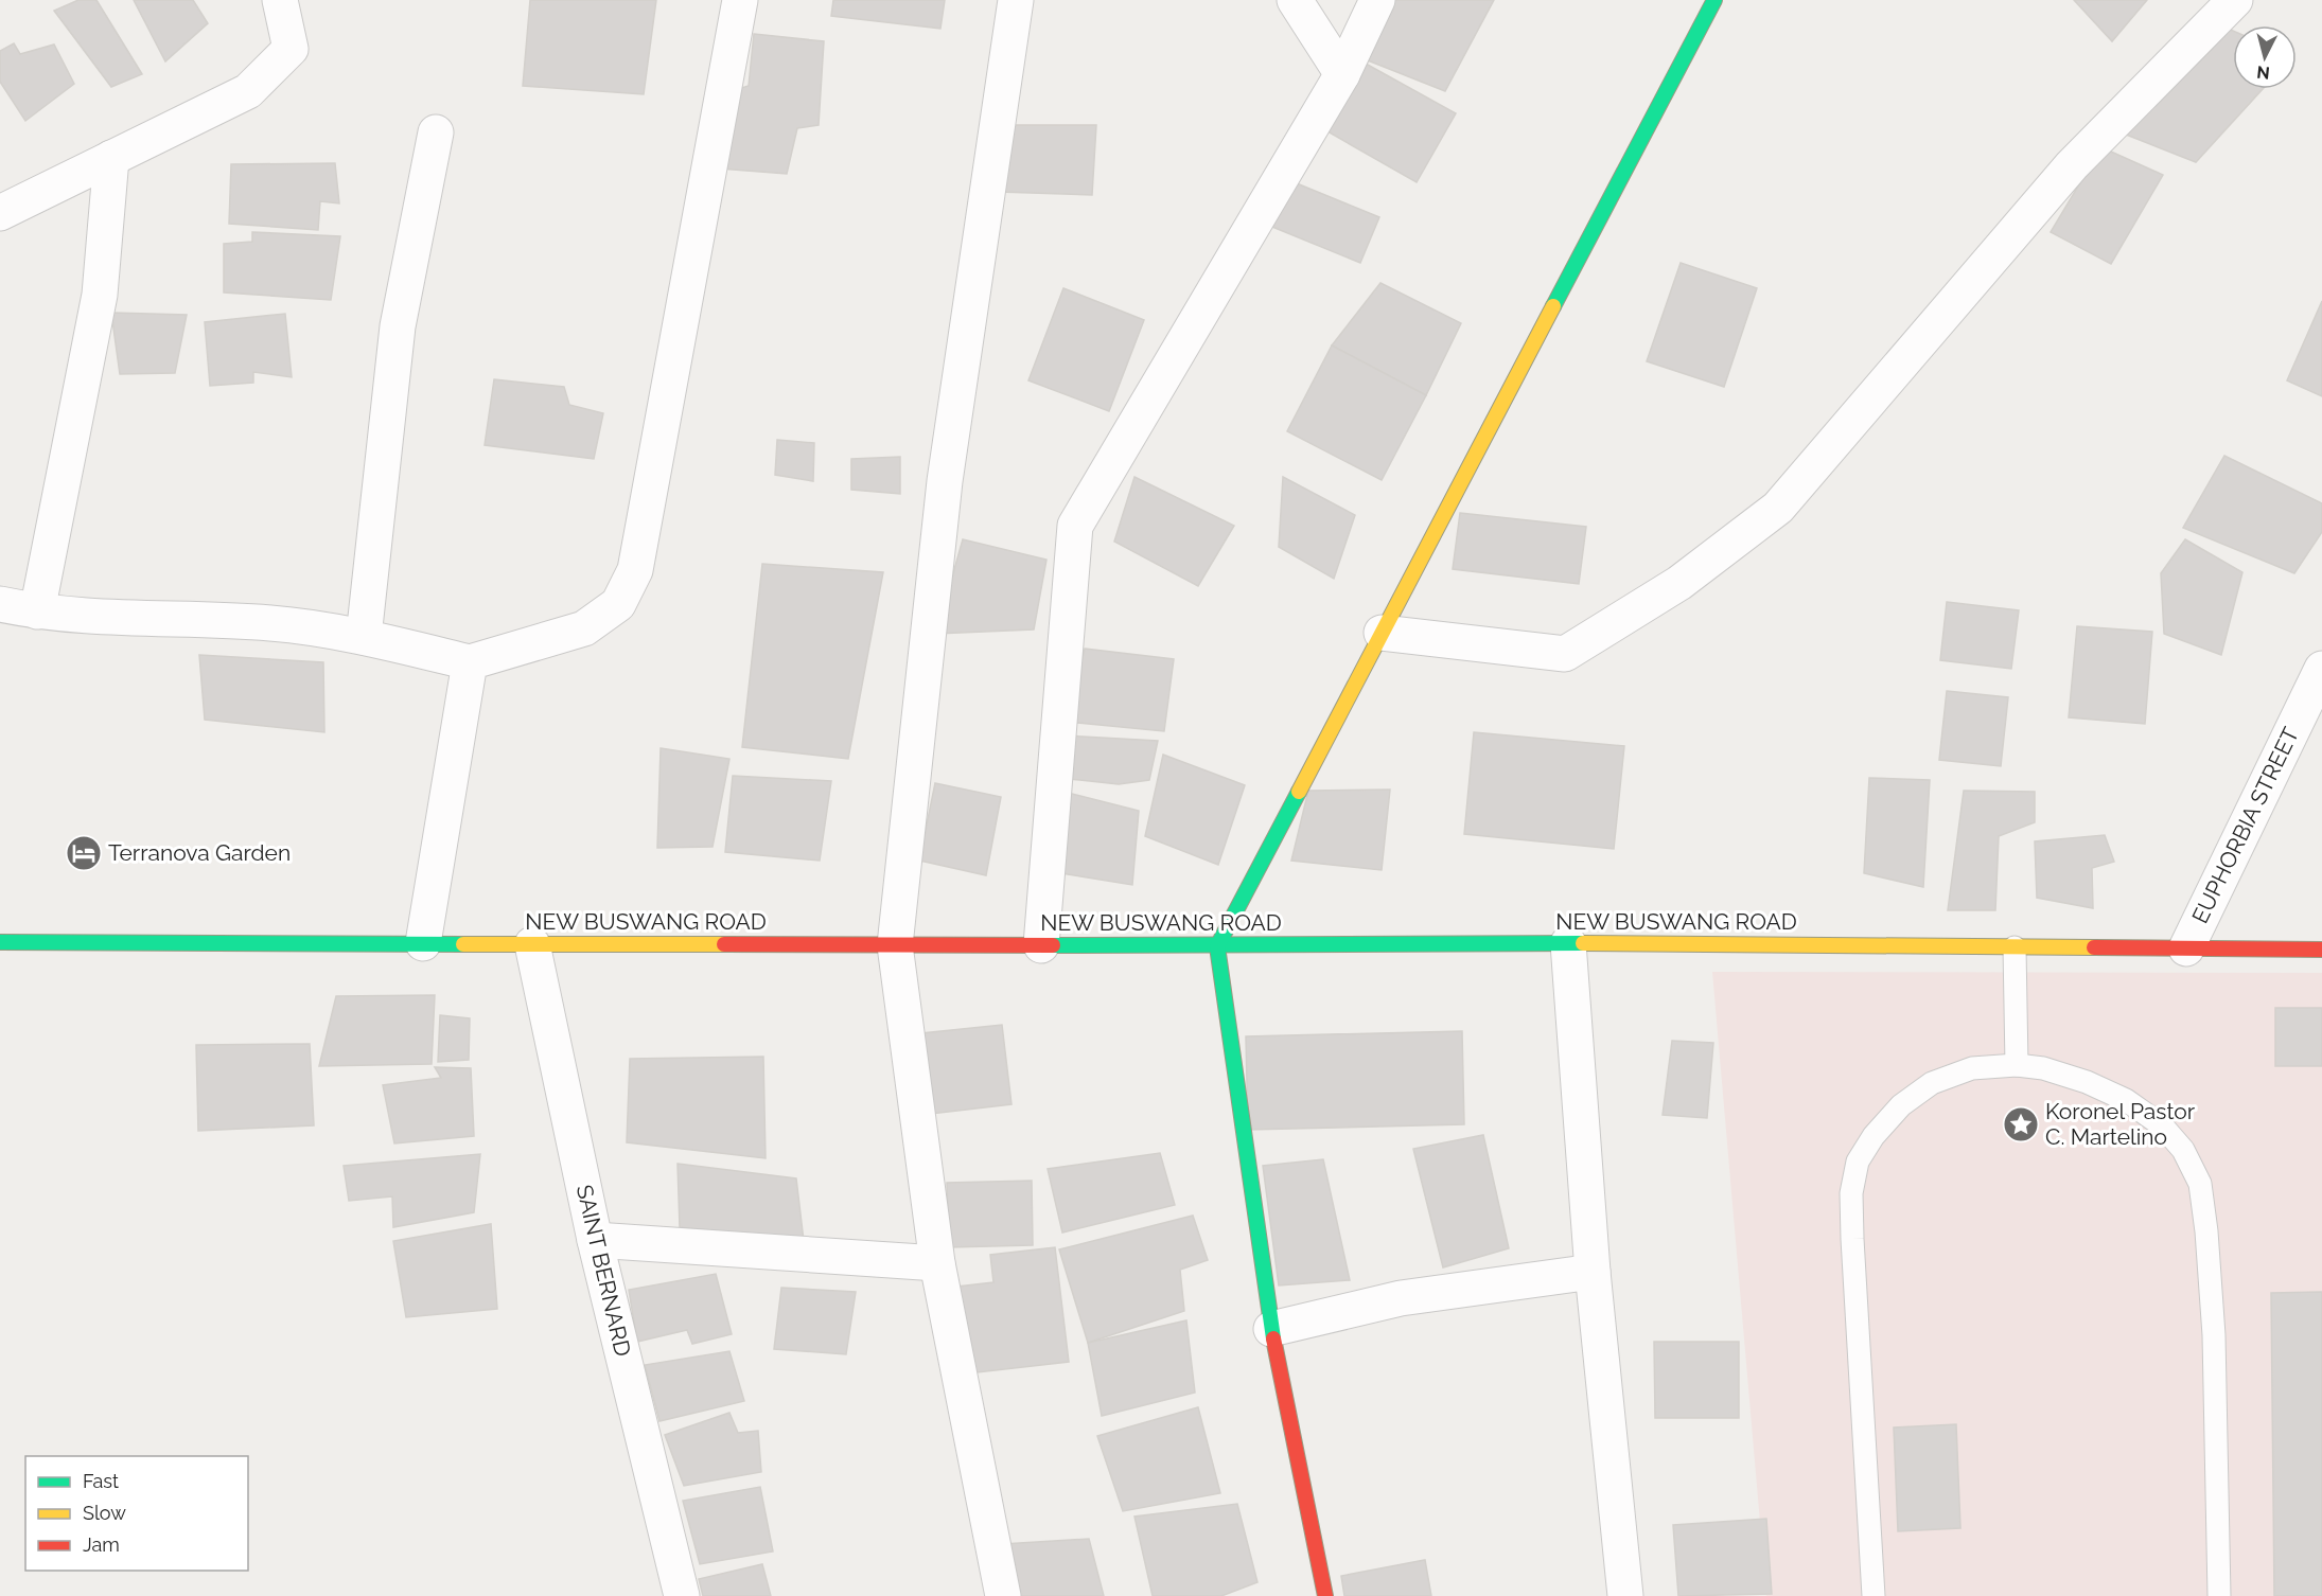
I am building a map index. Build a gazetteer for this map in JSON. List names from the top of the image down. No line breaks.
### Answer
{"streets":{"street":["EUPHORBIA STREET","NEW BUSWANG ROAD","SAINT BERNARD"]},"crossings":[["EUPHORBIA STREET","NEW BUSWANG ROAD"],["NEW BUSWANG ROAD","SAINT BERNARD"]],"places":{"hotel":["Terranova Garden"],"place":["Koronel Pastor C. Martelino"]},"legend":["Fast","Slow","Jam"],"north":"bottom"}
